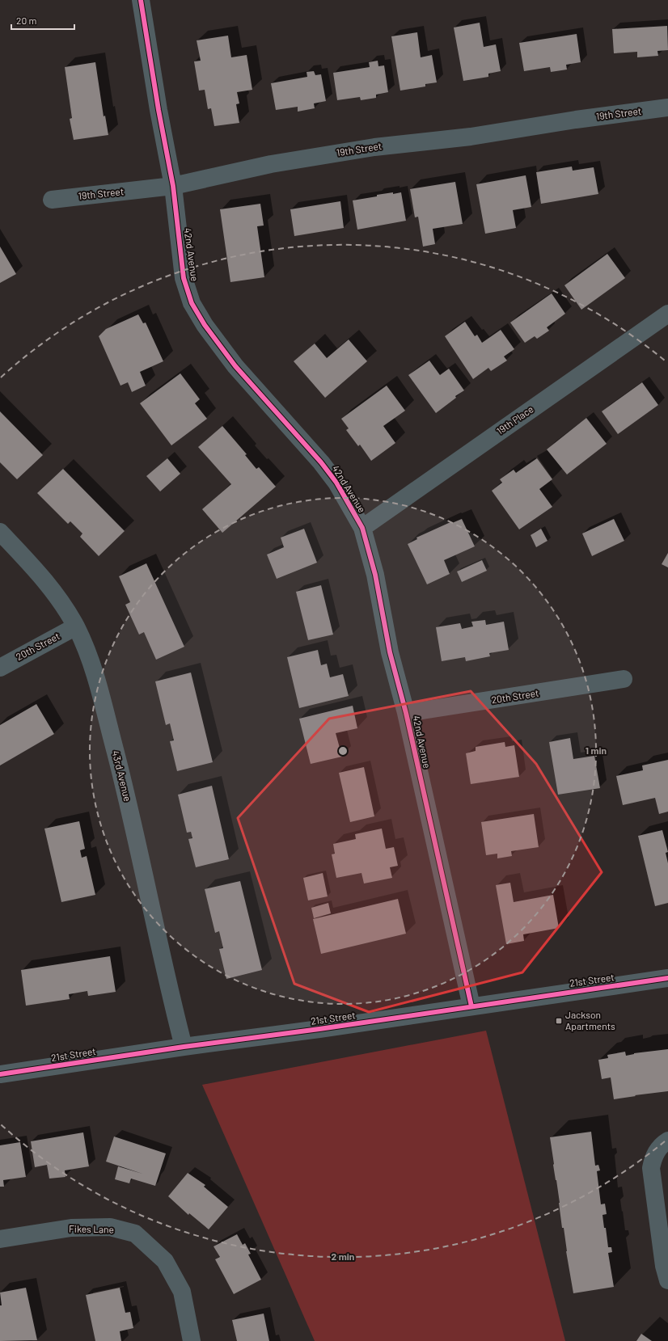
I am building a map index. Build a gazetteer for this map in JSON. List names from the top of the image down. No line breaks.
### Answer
{"streets":{"street":["19th Street","42nd Avenue","19th Place","20th Street","43rd Avenue","21st Street","Fikes Lane"]},"crossings":[["19th Street","42nd Avenue"],["42nd Avenue","19th Place"],["42nd Avenue","20th Street"],["42nd Avenue","21st Street"],["20th Street","43rd Avenue"],["43rd Avenue","21st Street"]],"places":{"transit":["Jackson Apartments"]},"scale_bar":"20 m","rings":["1 min","2 min"]}
